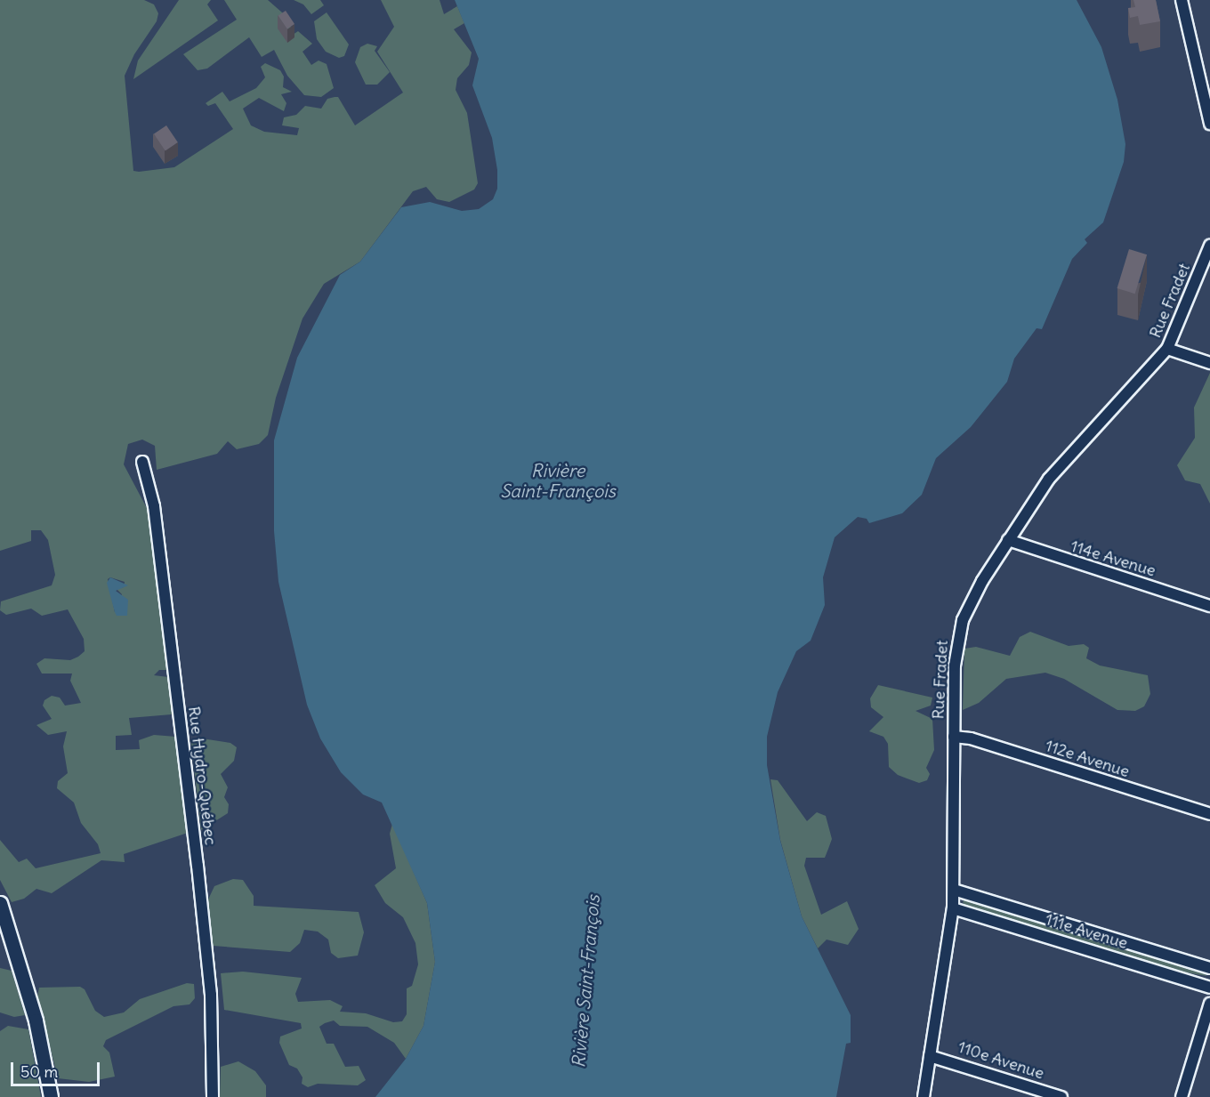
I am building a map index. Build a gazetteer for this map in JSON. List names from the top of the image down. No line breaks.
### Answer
{"streets":{"street":["Rue Fradet","114e Avenue","112e Avenue","Rue Hydro-Québec","111e Avenue","110e Avenue"]},"crossings":[["Rue Fradet","114e Avenue"],["Rue Fradet","112e Avenue"],["Rue Fradet","111e Avenue"],["Rue Fradet","110e Avenue"]],"water":["Rivière Saint-François"],"scale_bar":"50 m"}
